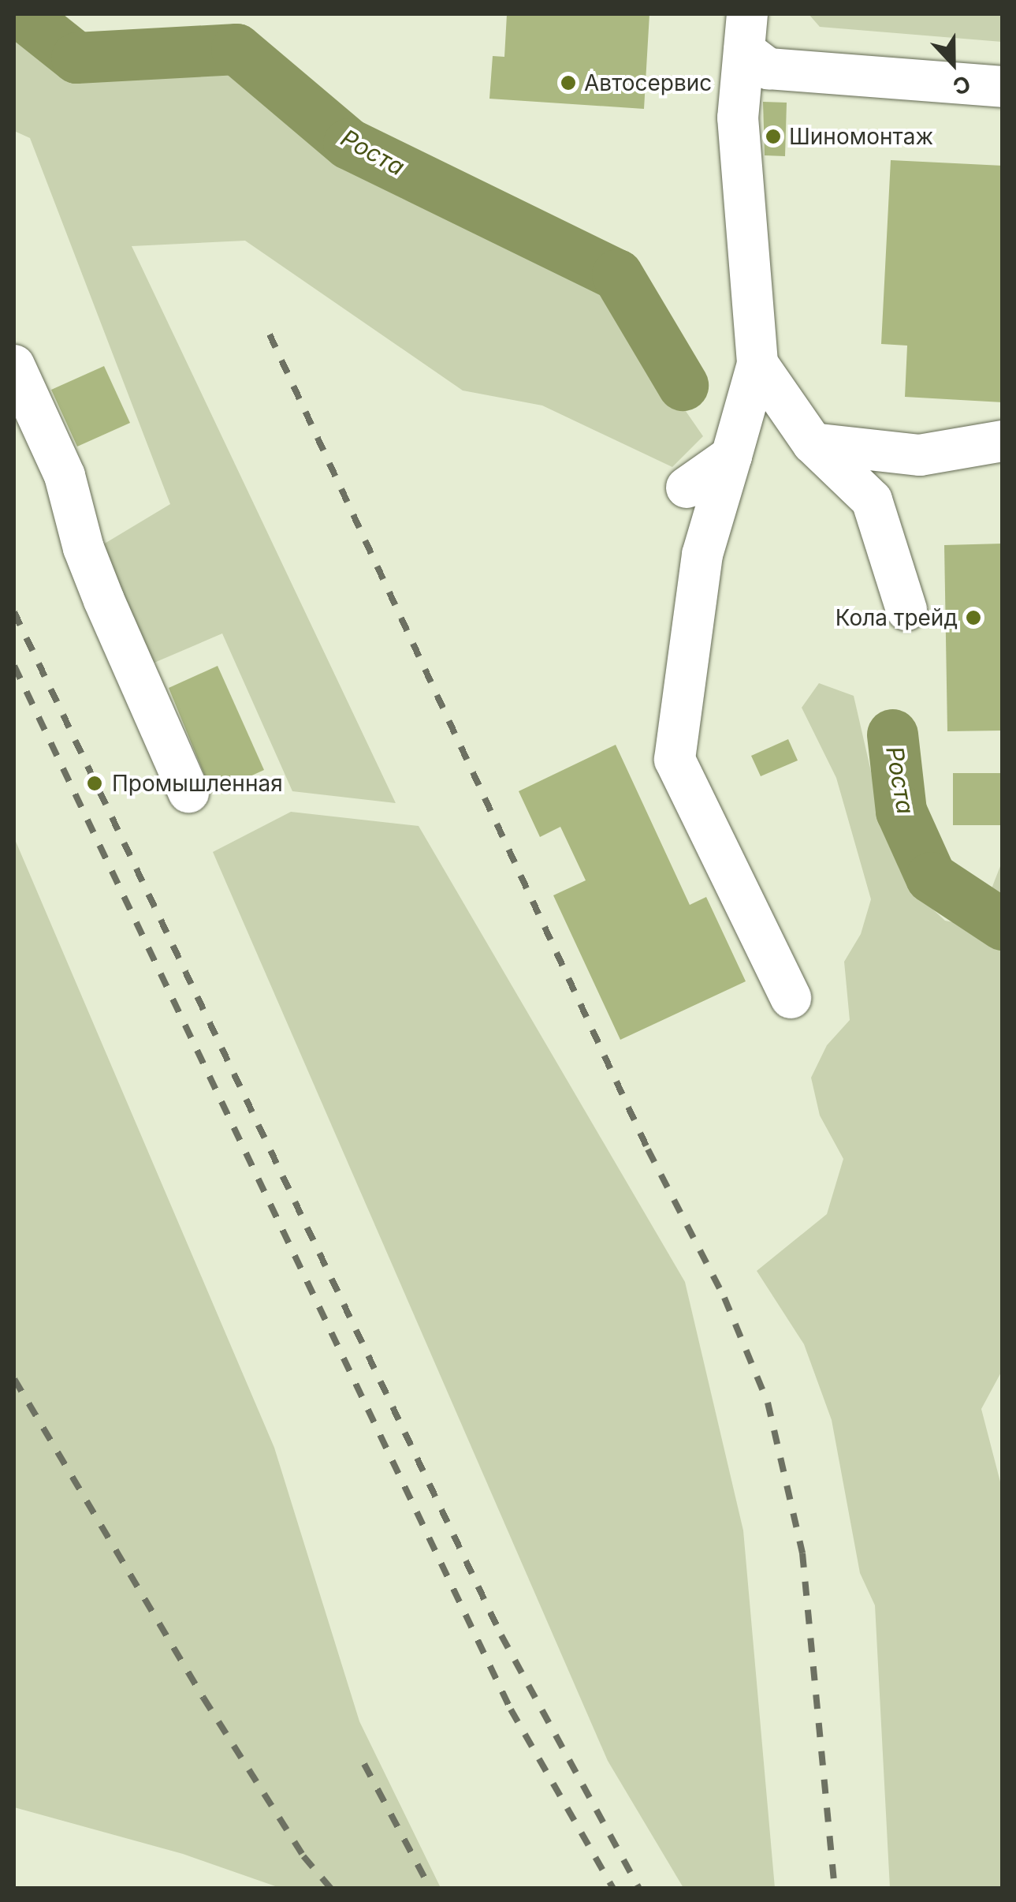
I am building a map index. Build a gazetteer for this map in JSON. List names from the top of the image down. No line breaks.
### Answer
{"water":["Роста"],"places":["Автосервис","Шиномонтаж","Кола трейд","Промышленная"],"north":"bottom"}
